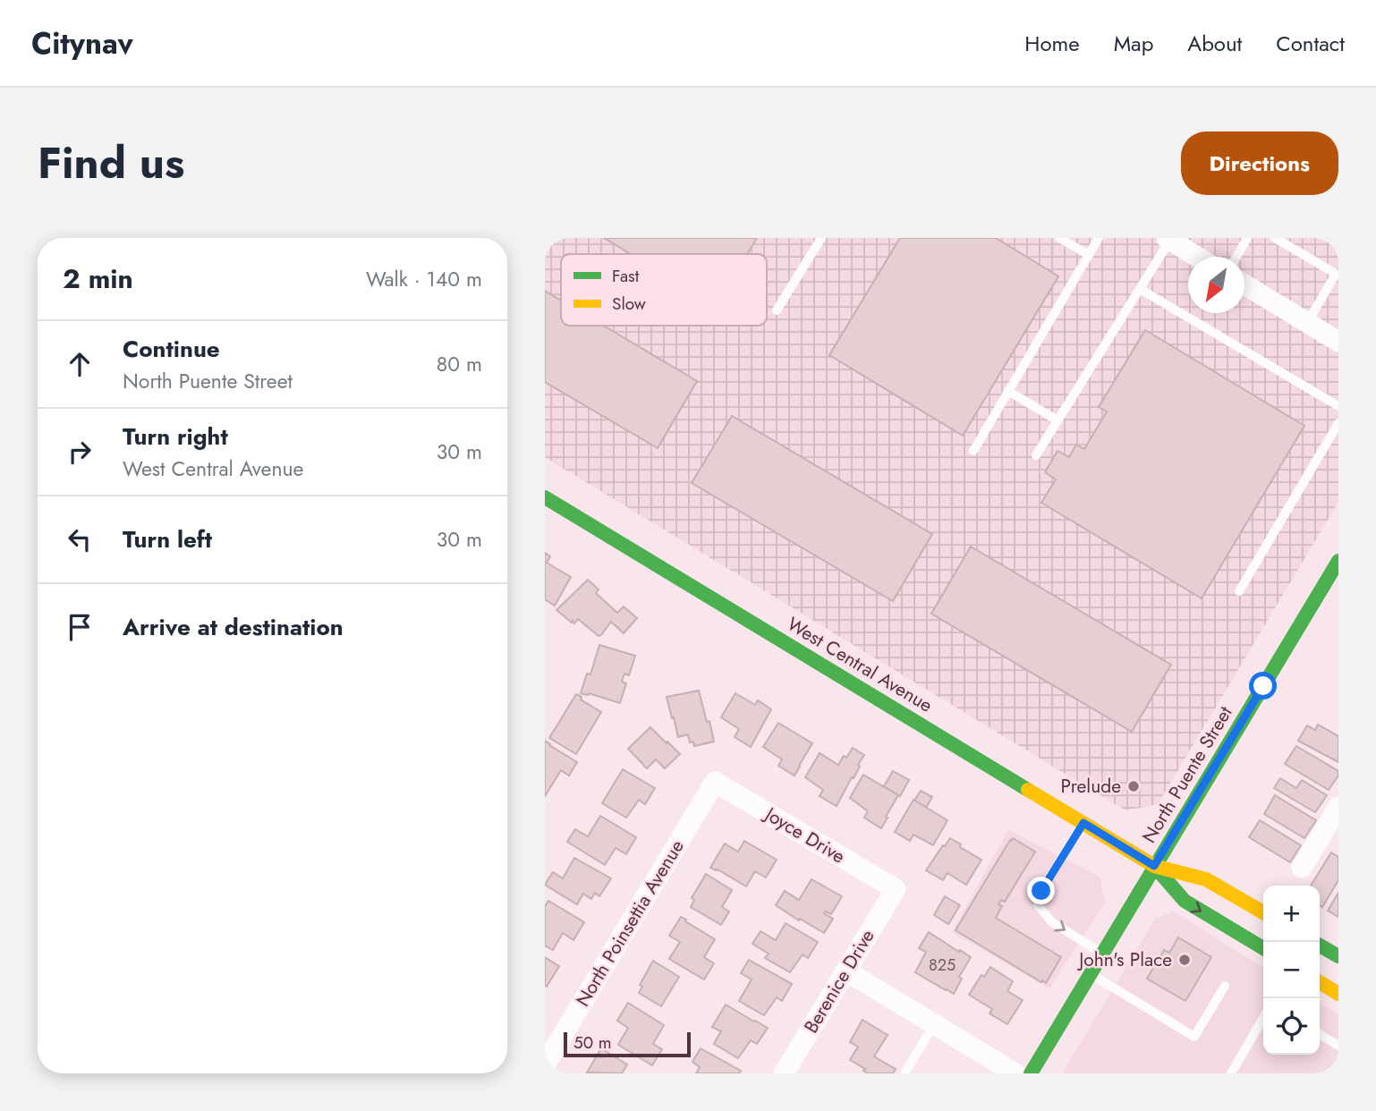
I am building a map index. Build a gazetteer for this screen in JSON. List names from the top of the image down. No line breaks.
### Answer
{"streets":{"main road":["West Central Avenue","North Puente Street"],"street":["Joyce Drive","North Poinsettia Avenue","Berenice Drive"]},"crossings":[["West Central Avenue","North Puente Street"],["Joyce Drive","North Poinsettia Avenue"],["Joyce Drive","Berenice Drive"]],"places":["Prelude","John's Place"],"house_numbers":["825"],"legend":["Fast","Slow"],"scale_bar":"50 m","north":"bottom left","page":{"header":"Citynav","nav":["Home","Map","About","Contact"],"title":"Find us","buttons":"Directions","heading":["2 min","Walk · 140 m"],"list":[["Continue","North Puente Street","80 m"],["Turn right","West Central Avenue","30 m"],["Turn left","30 m"],"Arrive at destination"],"map_buttons":["+","−"],"scale":"50 m"}}
